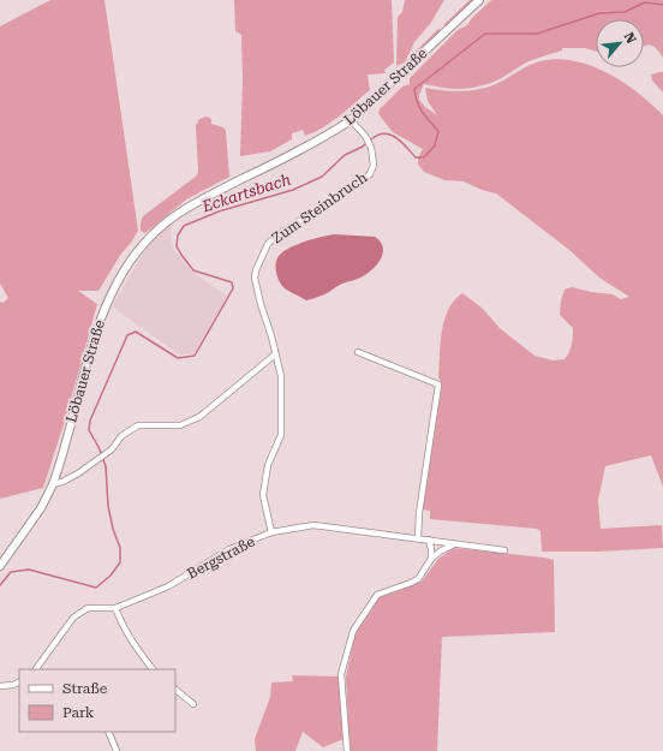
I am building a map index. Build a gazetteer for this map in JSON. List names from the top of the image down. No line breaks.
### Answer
{"streets":{"main road":["Löbauer Straße"],"street":["Zum Steinbruch","Bergstraße"]},"crossings":[["Löbauer Straße","Zum Steinbruch"],["Zum Steinbruch","Bergstraße"]],"water":["Eckartsbach"],"legend":["Straße","Park"],"north":"top right"}
